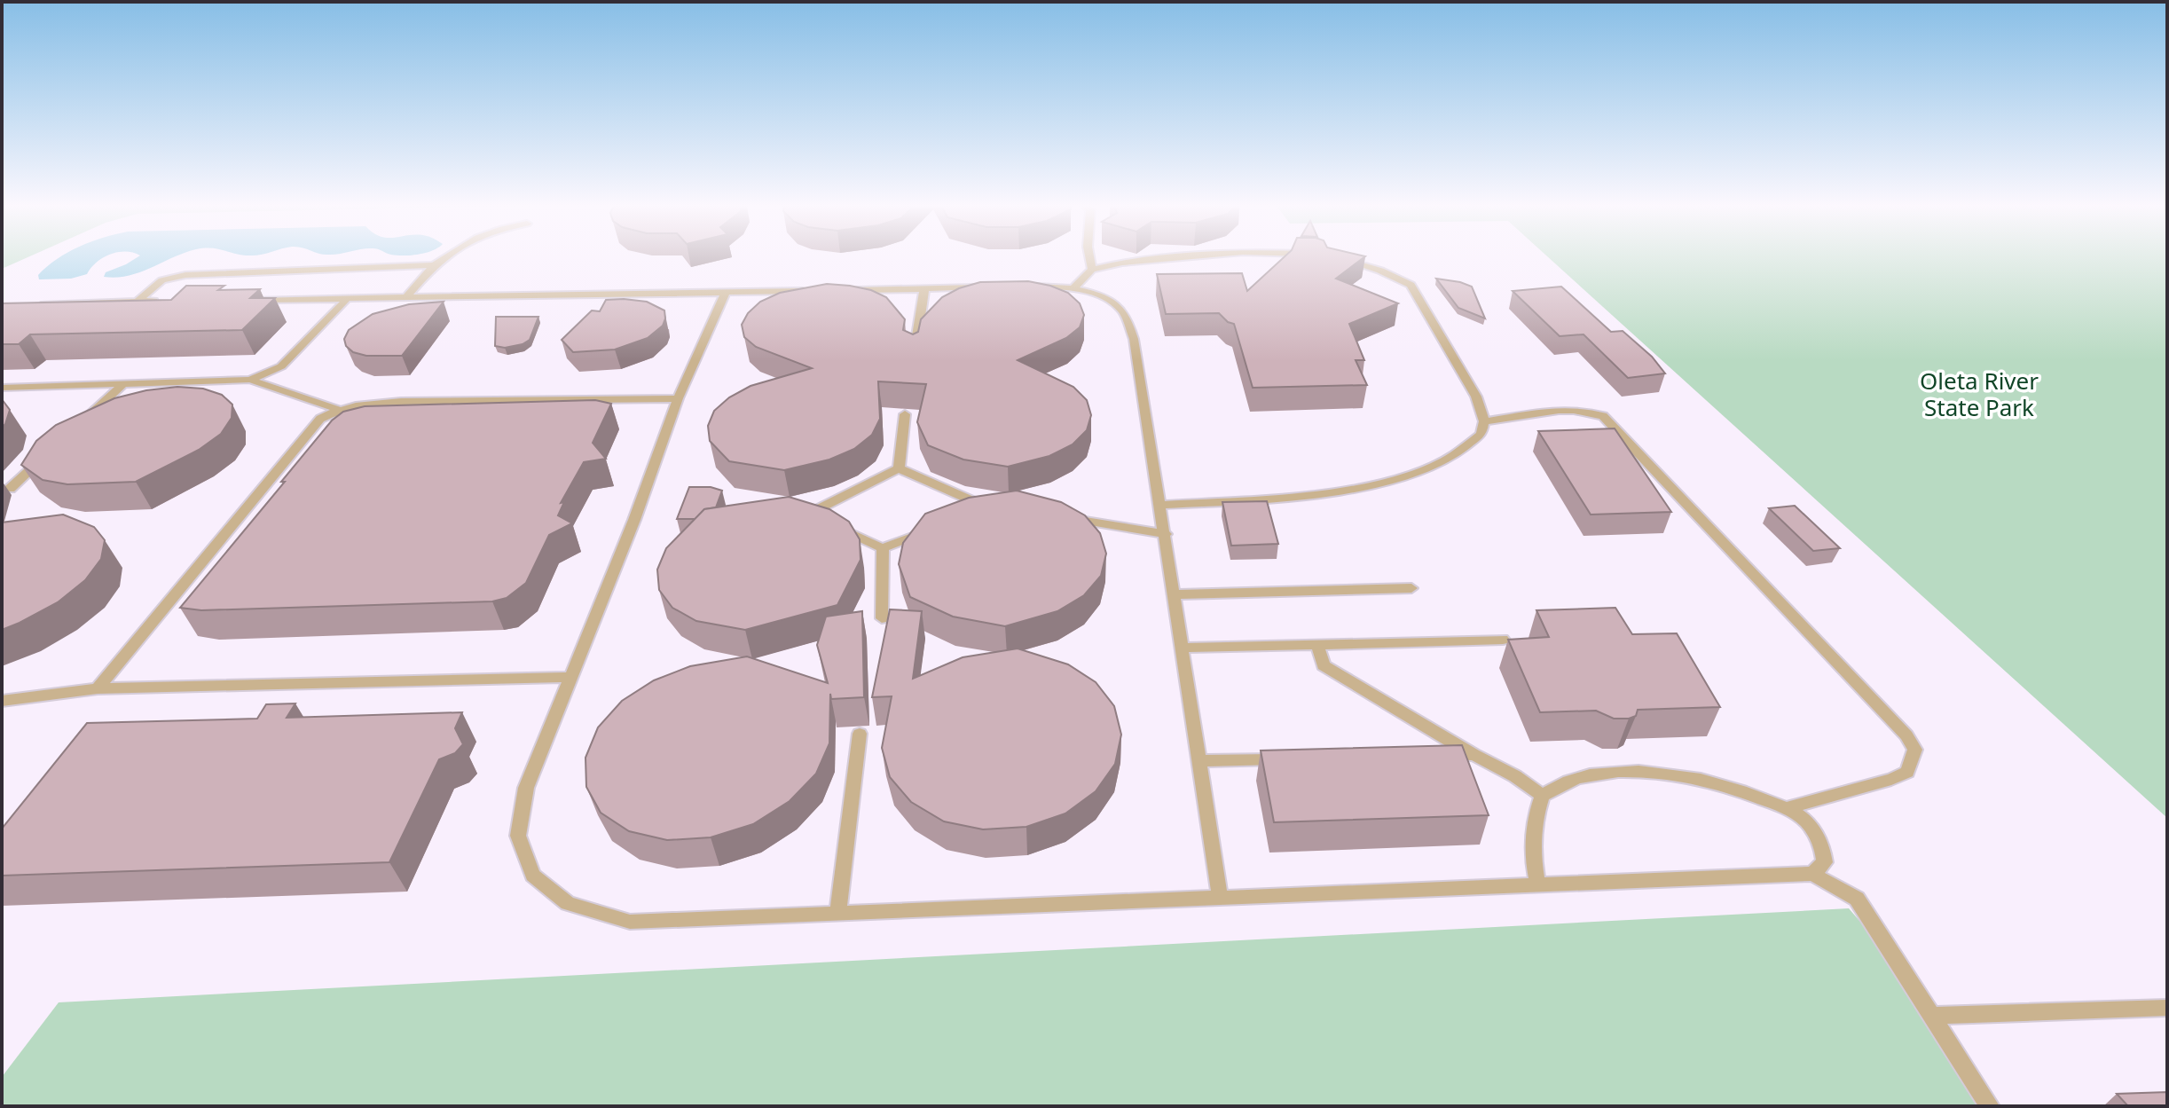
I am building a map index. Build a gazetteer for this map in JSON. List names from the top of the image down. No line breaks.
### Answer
{"parks":["Oleta River State Park"]}
